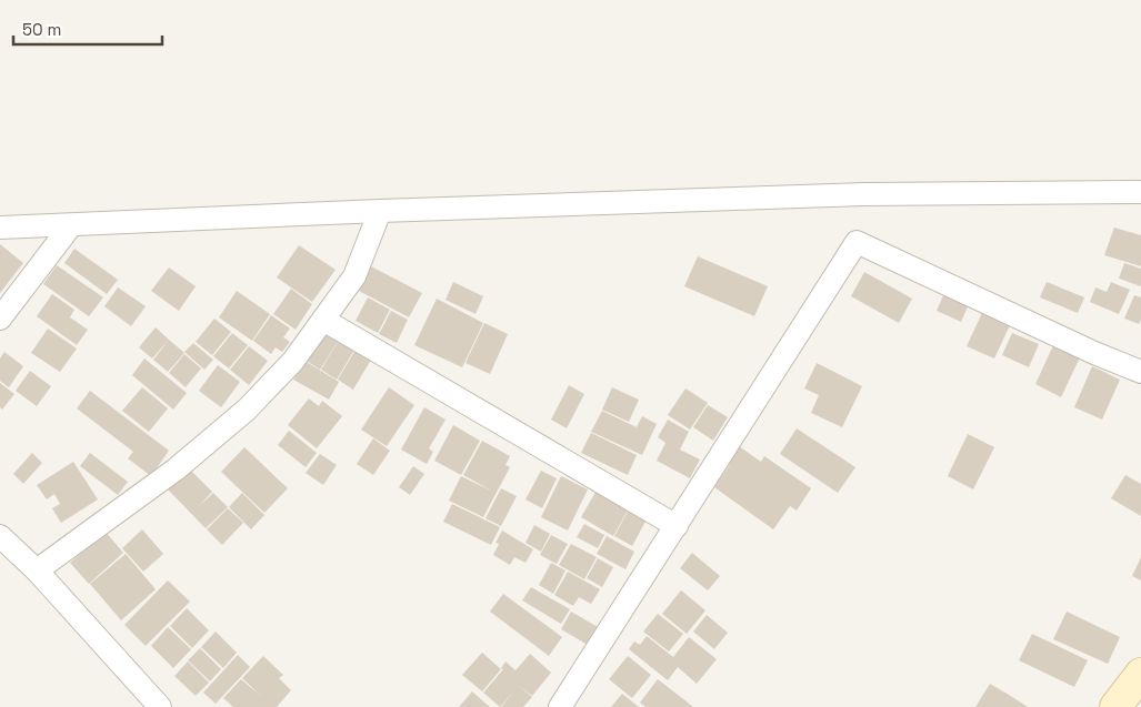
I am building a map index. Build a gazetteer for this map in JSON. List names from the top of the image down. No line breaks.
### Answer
{"scale_bar":"50 m"}
